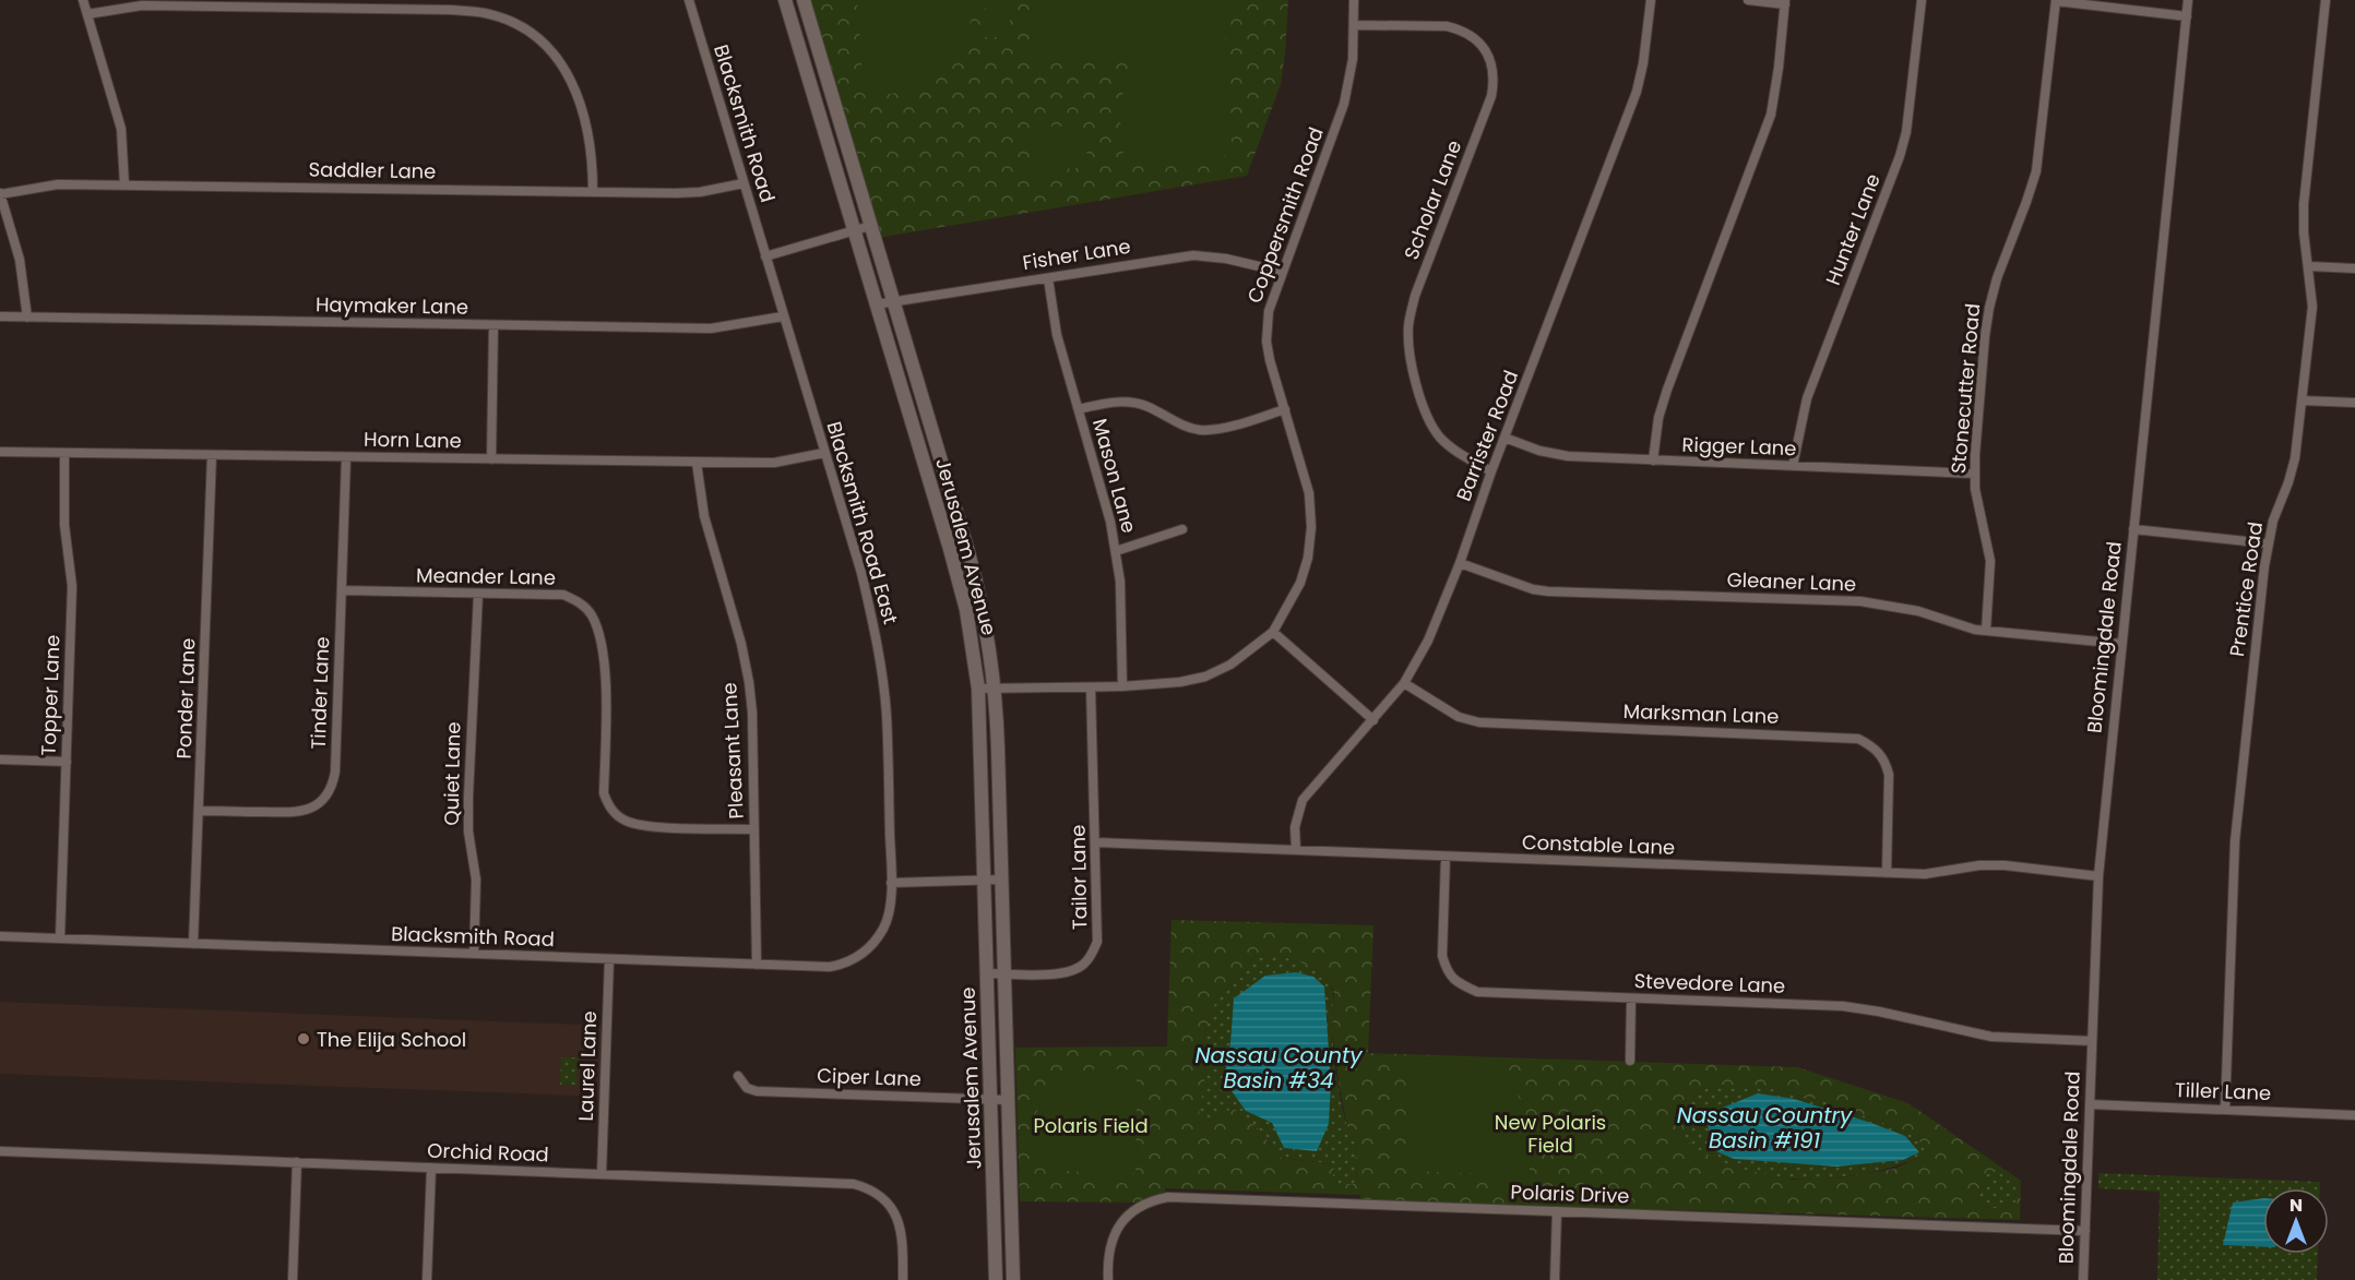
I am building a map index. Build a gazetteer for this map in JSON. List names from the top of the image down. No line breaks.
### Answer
{"streets":{"main road":["Jerusalem Avenue"],"street":["Blacksmith Road","Saddler Lane","Scholar Lane","Coppersmith Road","Hunter Lane","Fisher Lane","Haymaker Lane","Stonecutter Road","Barrister Road","Horn Lane","Rigger Lane","Mason Lane","Blacksmith Road East","Meander Lane","Gleaner Lane","Prentice Road","Bloomingdale Road","Tinder Lane","Topper Lane","Ponder Lane","Marksman Lane","Pleasant Lane","Quiet Lane","Constable Lane","Tailor Lane","Stevedore Lane","Laurel Lane","Ciper Lane","Tiller Lane","Orchid Road","Polaris Drive"]},"crossings":[["Blacksmith Road","Saddler Lane"],["Blacksmith Road","Blacksmith Road East"],["Blacksmith Road","Topper Lane"],["Blacksmith Road","Ponder Lane"],["Blacksmith Road","Pleasant Lane"],["Blacksmith Road","Quiet Lane"],["Blacksmith Road","Laurel Lane"],["Scholar Lane","Coppersmith Road"],["Scholar Lane","Barrister Road"],["Coppersmith Road","Fisher Lane"],["Coppersmith Road","Mason Lane"],["Coppersmith Road","Jerusalem Avenue"],["Coppersmith Road","Tailor Lane"],["Hunter Lane","Rigger Lane"],["Fisher Lane","Mason Lane"],["Fisher Lane","Jerusalem Avenue"],["Haymaker Lane","Blacksmith Road East"],["Stonecutter Road","Rigger Lane"],["Stonecutter Road","Gleaner Lane"],["Barrister Road","Rigger Lane"],["Barrister Road","Gleaner Lane"],["Barrister Road","Marksman Lane"],["Barrister Road","Constable Lane"],["Horn Lane","Blacksmith Road East"],["Horn Lane","Tinder Lane"],["Horn Lane","Topper Lane"],["Horn Lane","Ponder Lane"],["Horn Lane","Pleasant Lane"],["Jerusalem Avenue","Tailor Lane"],["Jerusalem Avenue","Ciper Lane"],["Meander Lane","Tinder Lane"],["Meander Lane","Pleasant Lane"],["Meander Lane","Quiet Lane"],["Gleaner Lane","Bloomingdale Road"],["Prentice Road","Tiller Lane"],["Bloomingdale Road","Constable Lane"],["Bloomingdale Road","Stevedore Lane"],["Bloomingdale Road","Tiller Lane"],["Bloomingdale Road","Polaris Drive"],["Tinder Lane","Ponder Lane"],["Marksman Lane","Constable Lane"],["Constable Lane","Tailor Lane"],["Constable Lane","Stevedore Lane"],["Laurel Lane","Orchid Road"]],"water":["Nassau County Basin #34","Nassau Country Basin #191"],"parks":["New Polaris Field","Polaris Field"],"places":["The Elija School"],"north":"top"}
